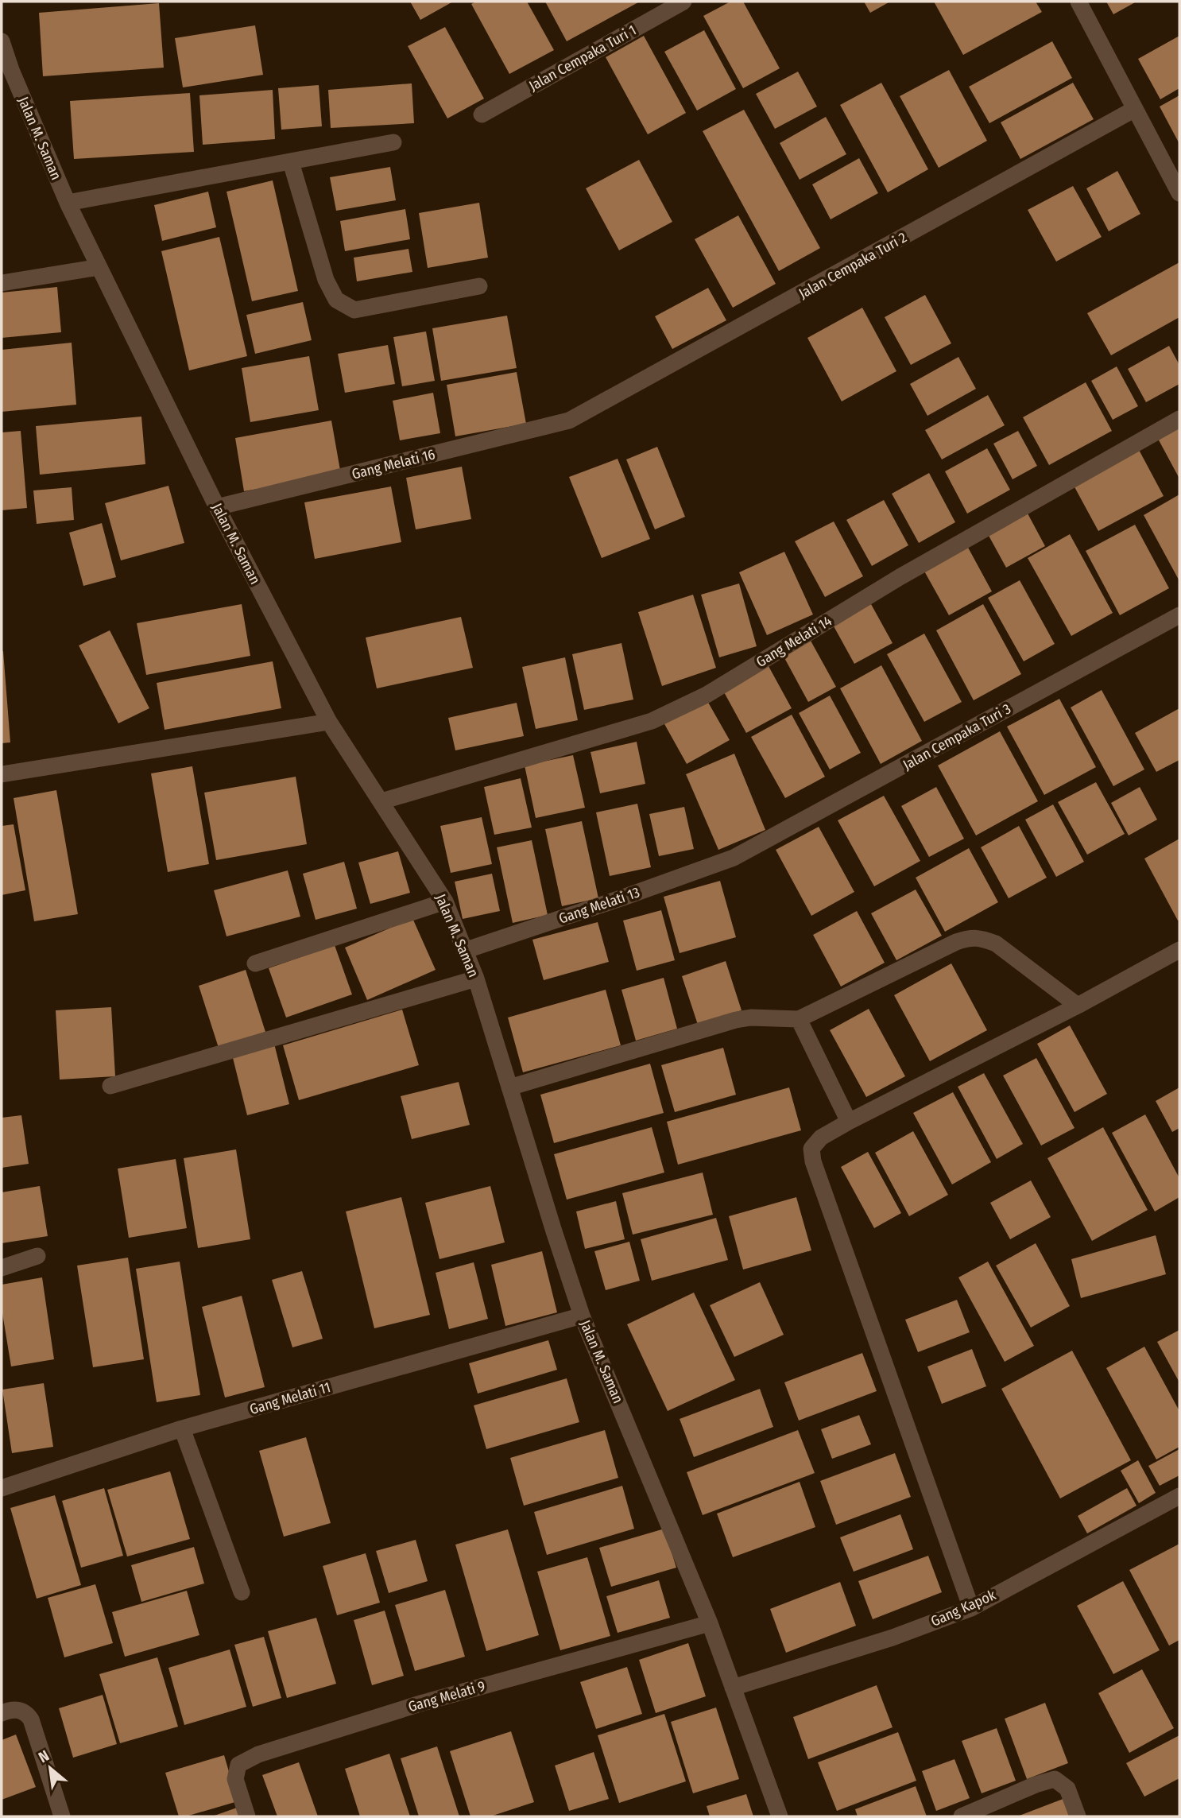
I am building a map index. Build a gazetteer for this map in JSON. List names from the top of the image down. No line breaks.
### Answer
{"streets":{"street":["Jalan Cempaka Turi 1","Jalan M. Saman","Jalan Cempaka Turi 2","Gang Melati 16","Gang Melati 14","Jalan Cempaka Turi 3","Gang Melati 13","Gang Melati 11","Gang Kapok","Gang Melati 9"]},"crossings":[["Jalan M. Saman","Gang Melati 16"],["Jalan M. Saman","Gang Melati 14"],["Jalan M. Saman","Gang Melati 13"],["Jalan M. Saman","Gang Melati 11"],["Jalan M. Saman","Gang Kapok"],["Jalan M. Saman","Gang Melati 9"],["Jalan Cempaka Turi 2","Gang Melati 16"],["Jalan Cempaka Turi 3","Gang Melati 13"]],"north":"top left"}
